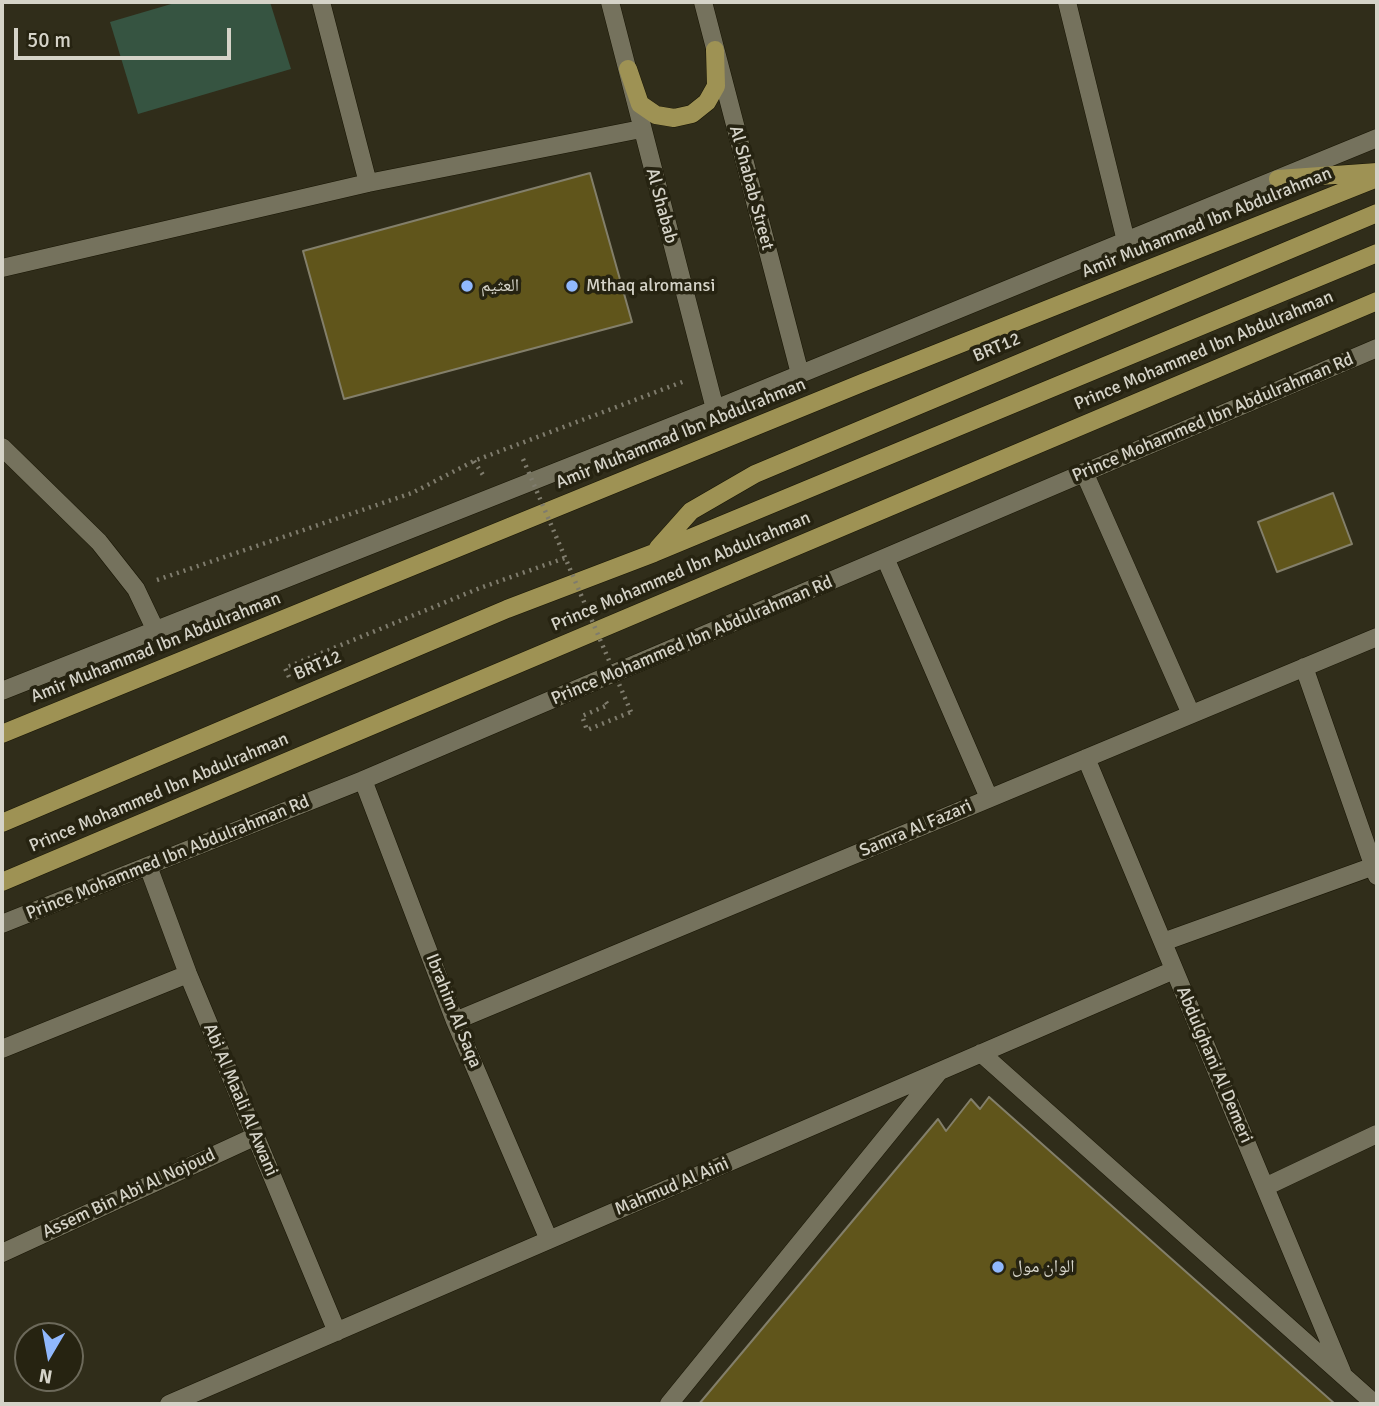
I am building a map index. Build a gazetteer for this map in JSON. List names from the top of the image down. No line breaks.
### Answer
{"streets":{"main road":["Amir Muhammad Ibn Abdulrahman","BRT12","Prince Mohammed Ibn Abdulrahman"],"street":["Al Shabab Street","Al Shabab","Prince Mohammed Ibn Abdulrahman Rd","Samra Al Fazari","Ibrahim Al Saqa","Abdulghani Al Demeri","Abi Al Maali Al Awani","Mahmud Al Aini","Assem Bin Abi Al Nojoud"]},"crossings":[["Prince Mohammed Ibn Abdulrahman Rd","Ibrahim Al Saqa"],["Prince Mohammed Ibn Abdulrahman Rd","Abi Al Maali Al Awani"],["Samra Al Fazari","Ibrahim Al Saqa"],["Samra Al Fazari","Abdulghani Al Demeri"],["Ibrahim Al Saqa","Mahmud Al Aini"],["Abdulghani Al Demeri","Mahmud Al Aini"],["Abi Al Maali Al Awani","Mahmud Al Aini"],["Abi Al Maali Al Awani","Assem Bin Abi Al Nojoud"]],"places":["العثيم","Mthaq alromansi","الوان مول"],"scale_bar":"50 m","north":"bottom"}
